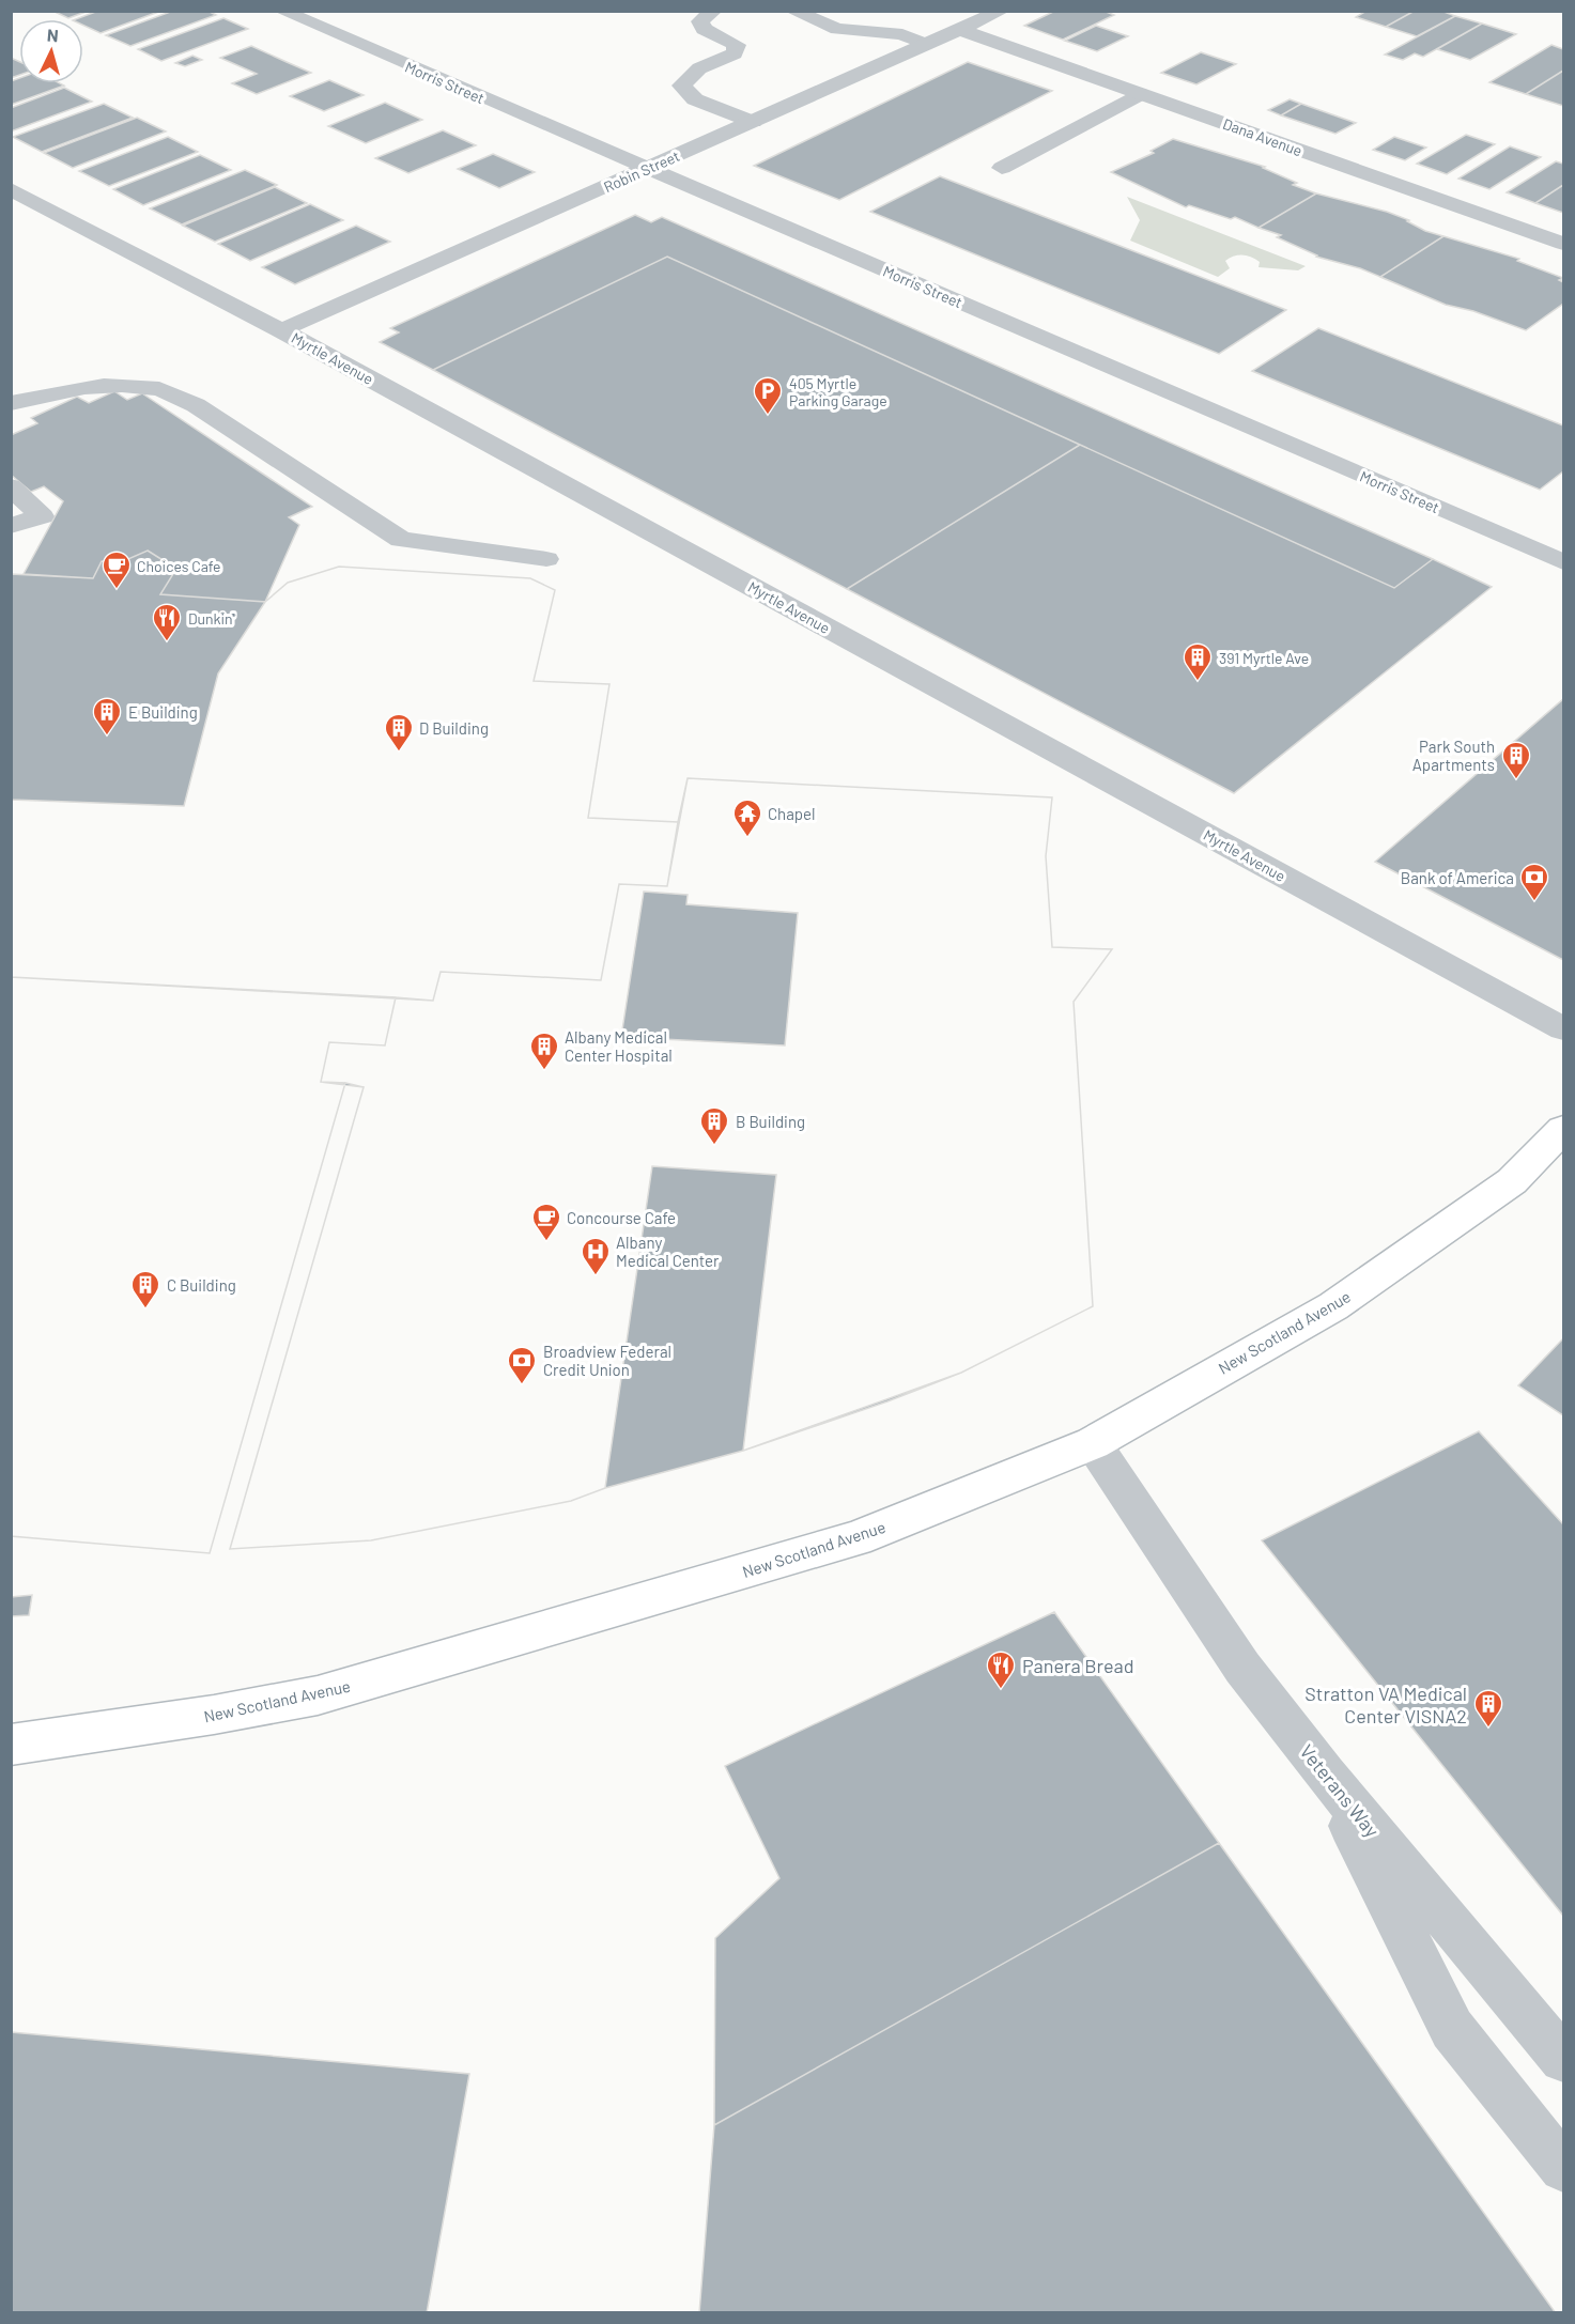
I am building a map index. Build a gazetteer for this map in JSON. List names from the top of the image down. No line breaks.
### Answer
{"streets":{"street":["Morris Street","Dana Avenue","Robin Street","Myrtle Avenue","New Scotland Avenue","Veterans Way"]},"crossings":[["Morris Street","Robin Street"],["Dana Avenue","Robin Street"],["Robin Street","Myrtle Avenue"],["New Scotland Avenue","Veterans Way"]],"places":{"parking":["405 Myrtle Parking Garage"],"cafe":["Choices Cafe","Concourse Cafe"],"restaurant":["Dunkin'","Panera Bread"],"building":["391 Myrtle Ave","E Building","D Building","Park South Apartments","Albany Medical Center Hospital","B Building","C Building","Stratton VA Medical Center VISNA2"],"temple":["Chapel"],"bank":["Bank of America","Broadview Federal Credit Union"],"hospital":["Albany Medical Center"]},"north":"top"}
